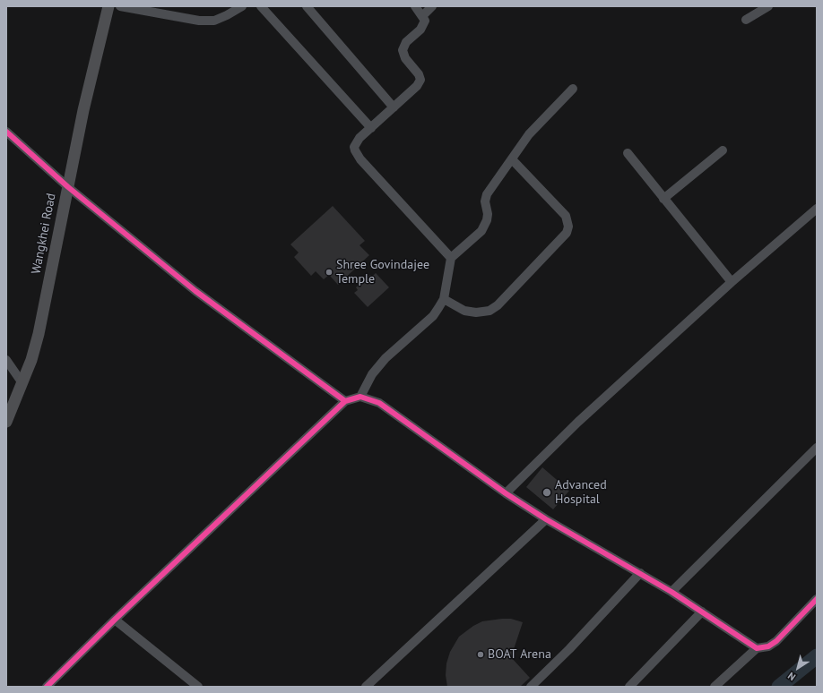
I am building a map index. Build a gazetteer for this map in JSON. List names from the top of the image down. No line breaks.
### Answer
{"streets":{"main road":["Wangkhei Road"]},"places":["Shree Govindajee Temple","Advanced Hospital","BOAT Arena"],"north":"bottom left"}
